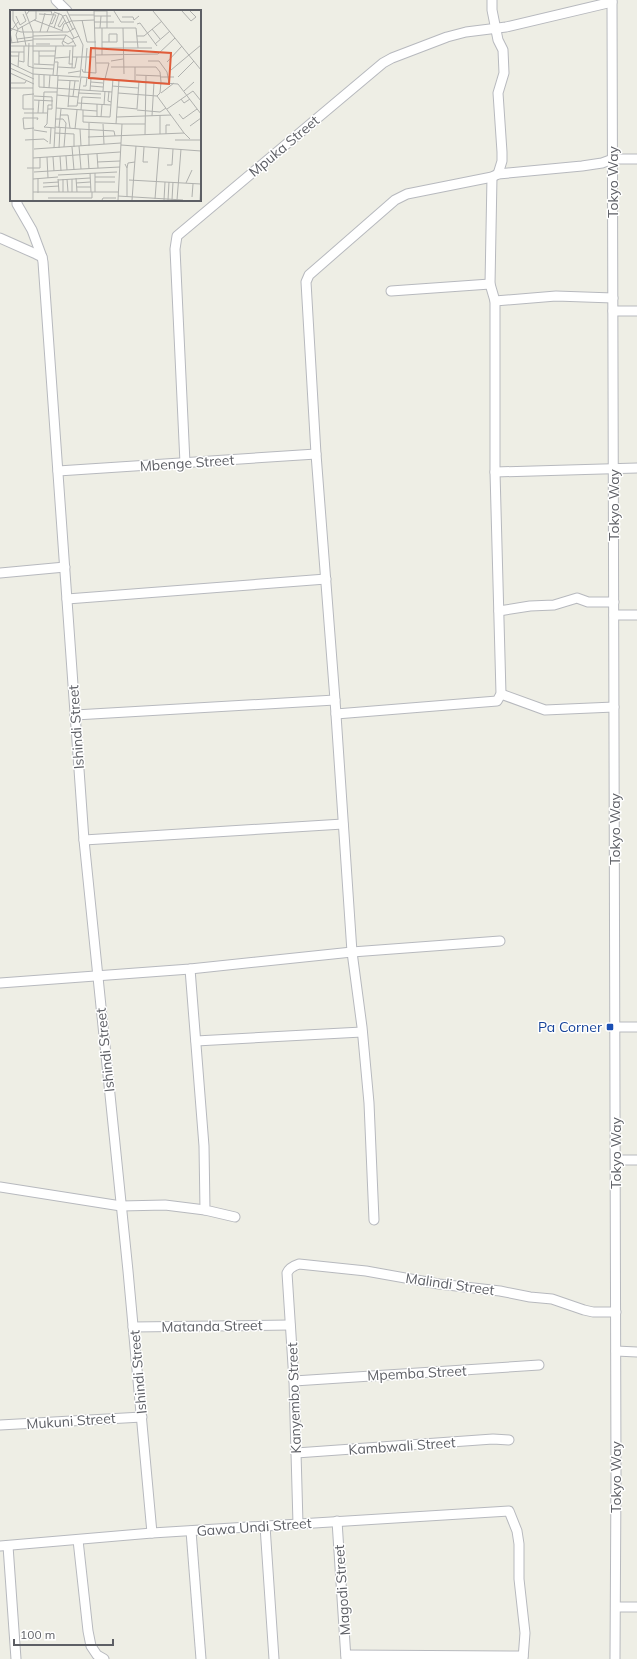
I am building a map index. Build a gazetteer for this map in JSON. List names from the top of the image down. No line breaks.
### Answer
{"streets":{"street":["Mpuka Street","Tokyo Way","Mbenge Street","Ishindi Street","Malindi Street","Matanda Street","Mpemba Street","Kanyembo Street","Mukuni Street","Kambwali Street","Gawa Undi Street","Magodi Street"]},"crossings":[["Mpuka Street","Tokyo Way"],["Mpuka Street","Mbenge Street"],["Tokyo Way","Malindi Street"],["Mbenge Street","Ishindi Street"],["Ishindi Street","Matanda Street"],["Ishindi Street","Mukuni Street"],["Ishindi Street","Gawa Undi Street"],["Malindi Street","Kanyembo Street"],["Matanda Street","Kanyembo Street"],["Mpemba Street","Kanyembo Street"],["Kanyembo Street","Kambwali Street"],["Kanyembo Street","Gawa Undi Street"],["Gawa Undi Street","Magodi Street"]],"places":{"transit":["Pa Corner"]},"scale_bar":"100 m"}
